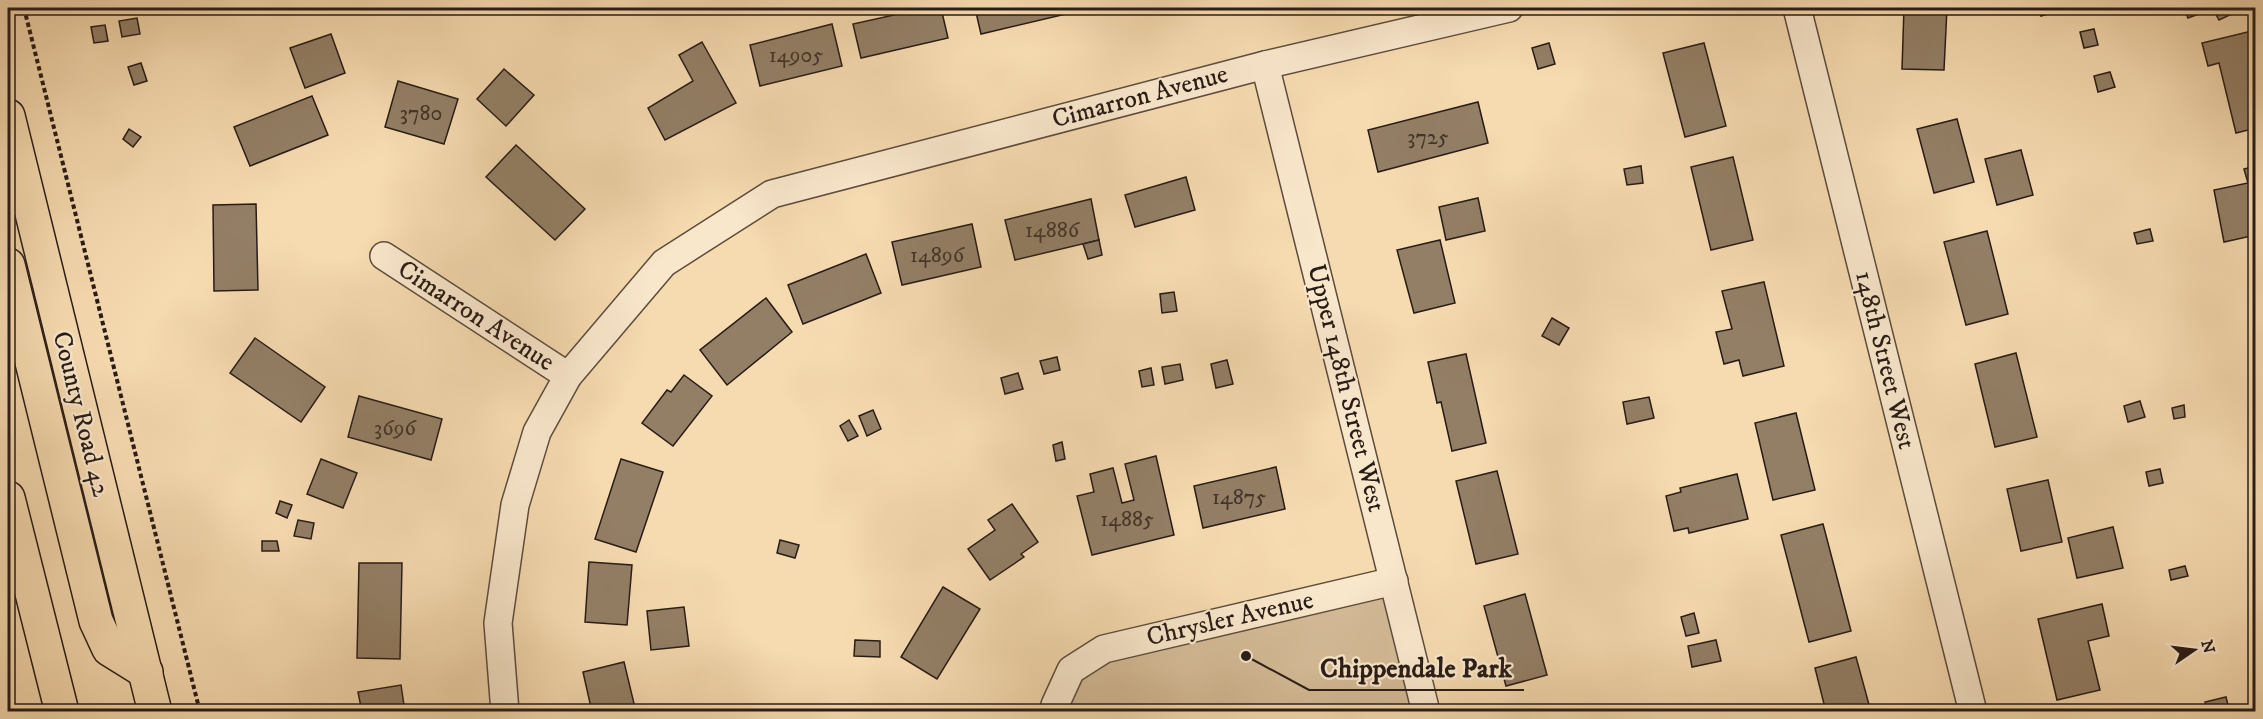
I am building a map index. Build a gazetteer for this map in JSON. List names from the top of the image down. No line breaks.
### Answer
{"streets":{"highway":["County Road 42"],"street":["Cimarron Avenue","148th Street West","Upper 148th Street West","Chrysler Avenue"]},"crossings":[["Cimarron Avenue","Upper 148th Street West"],["Upper 148th Street West","Chrysler Avenue"]],"places":["Chippendale Park"],"house_numbers":["14905","3780","3725","14886","14896","3696","14875","14885"],"north":"right"}
